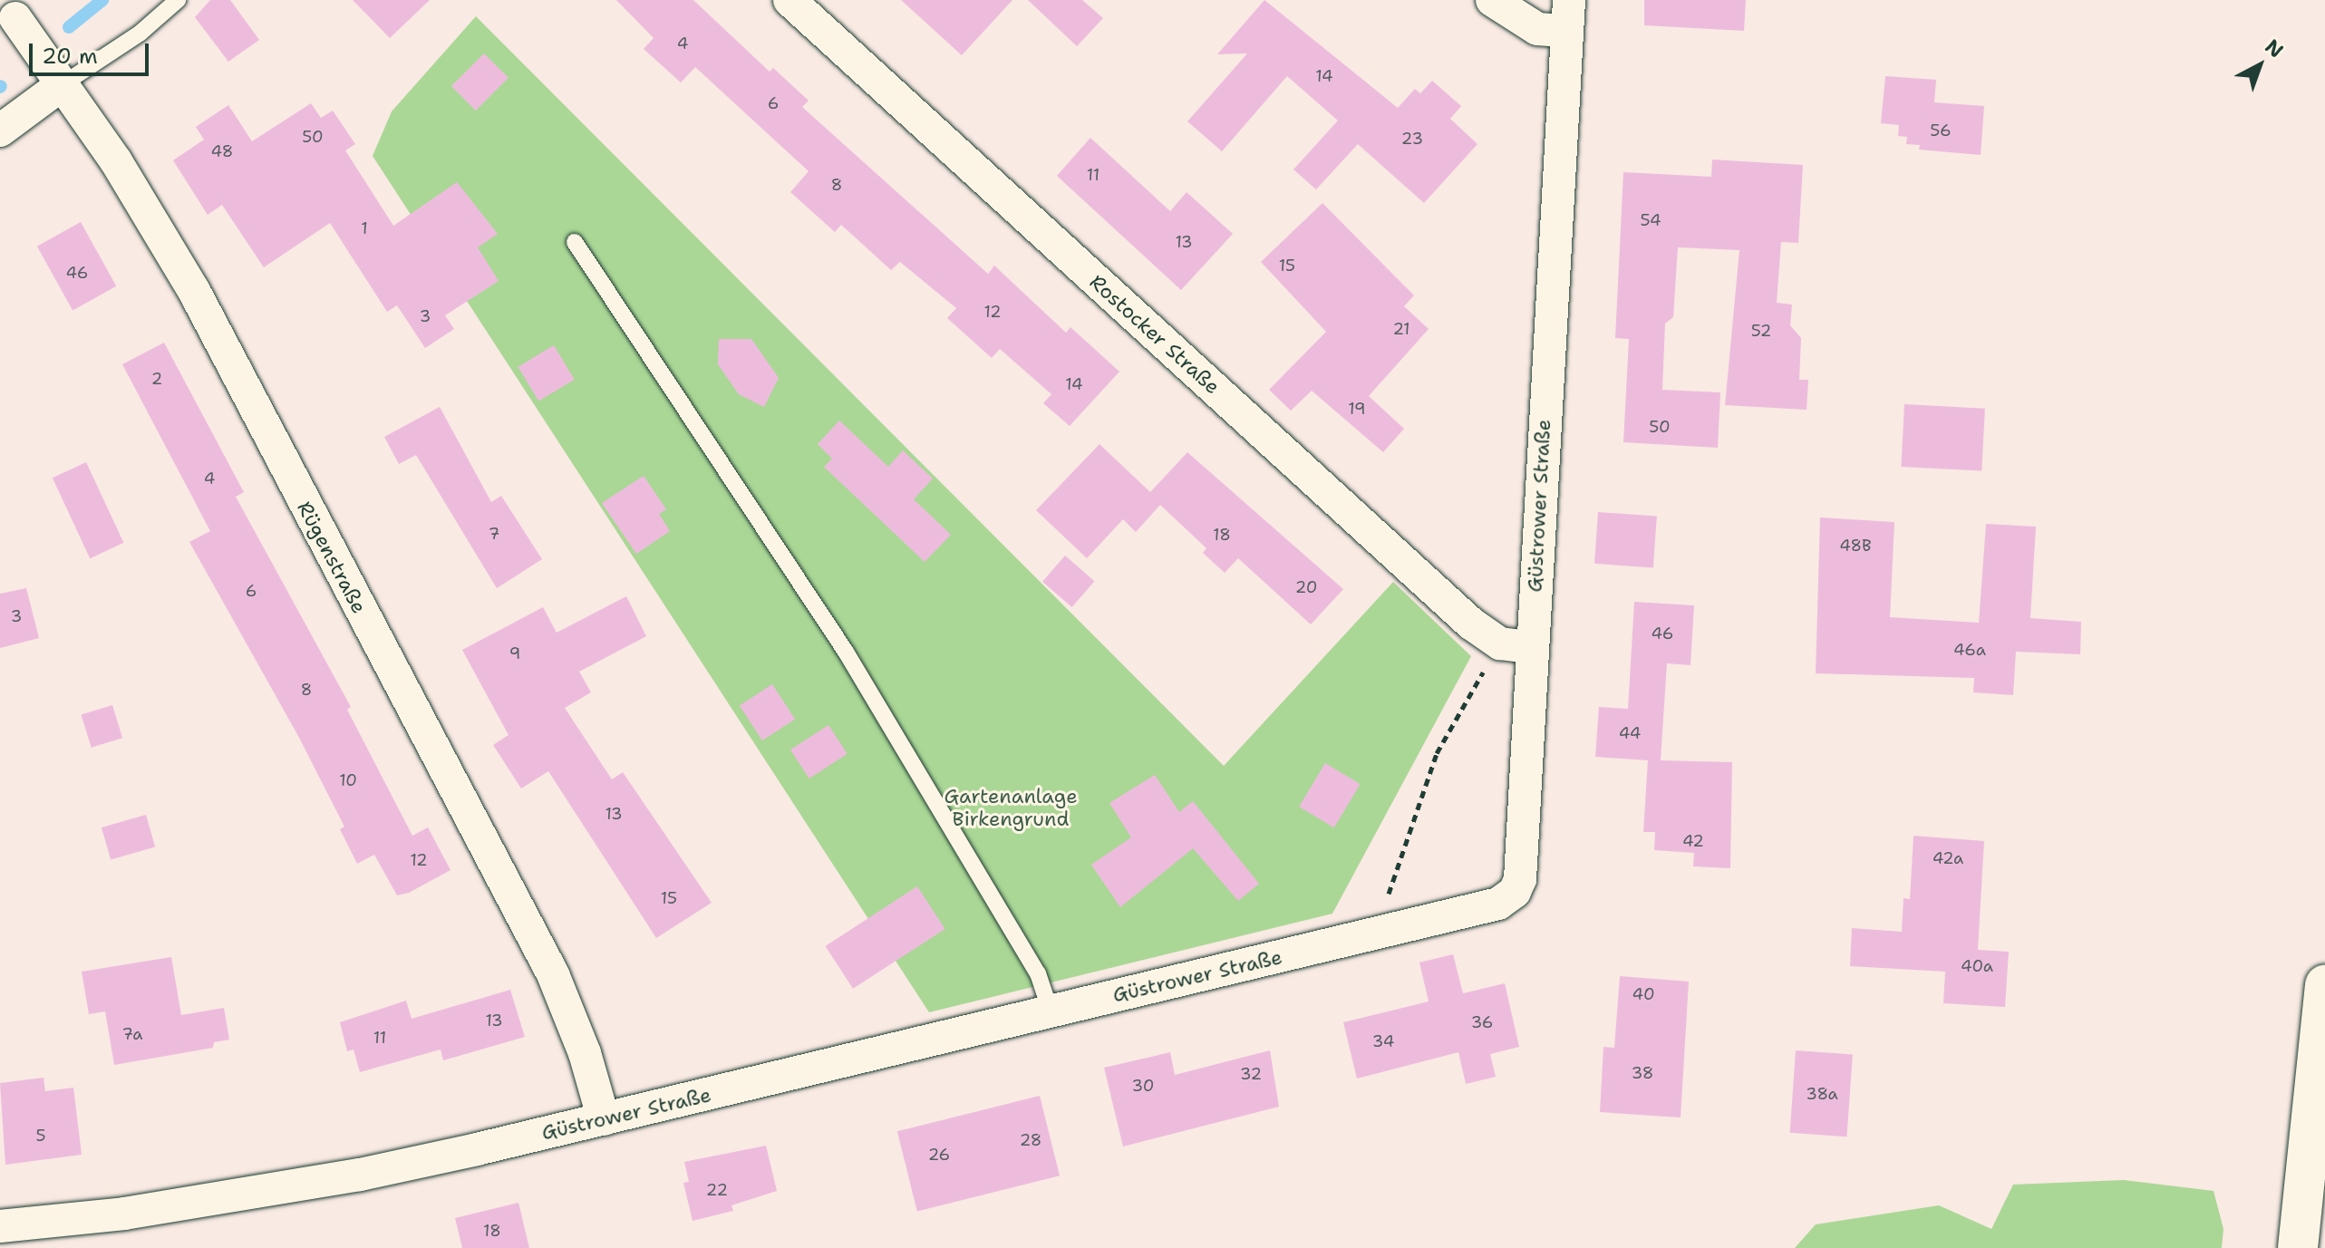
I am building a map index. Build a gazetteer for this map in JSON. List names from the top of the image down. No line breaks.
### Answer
{"streets":{"street":["Rostocker Straße","Güstrower Straße","Rügenstraße"]},"crossings":[["Rostocker Straße","Güstrower Straße"],["Güstrower Straße","Rügenstraße"]],"parks":["Gartenanlage Birkengrund"],"house_numbers":["4","14","6","56","50","23","48","11","8","54","1","13","15","46","12","3","21","52","2","14","19","50","4","7","18","48B","20","6","3","46","46a","9","8","44","10","13","42","42a","12","15","40a","40","13","36","7a","11","34","38","32","30","38a","5","28","26","22","18"],"scale_bar":"20 m","north":"top right"}
